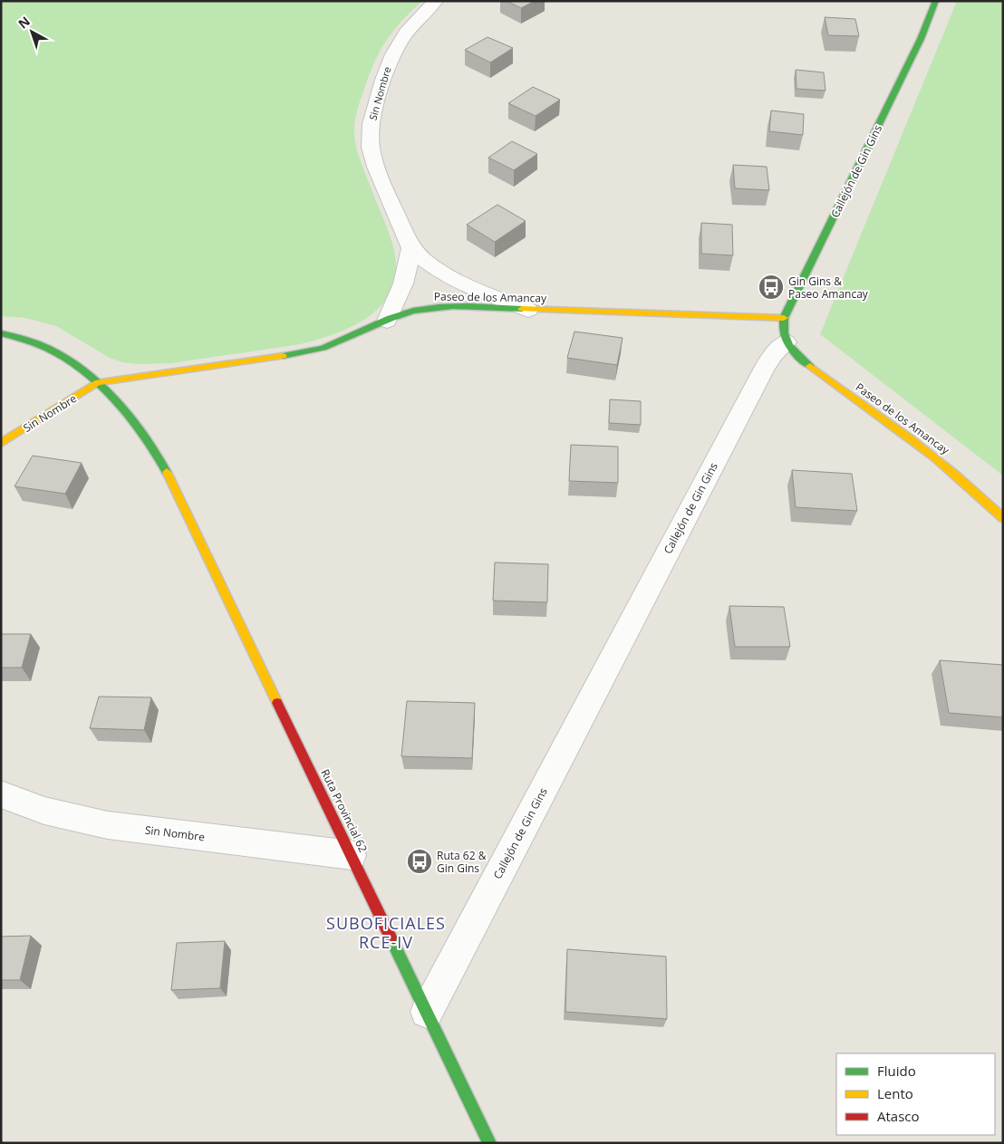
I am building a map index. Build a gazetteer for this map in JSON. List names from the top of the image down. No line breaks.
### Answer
{"streets":{"main road":["Sin Nombre","Callejón de Gin Gins","Paseo de los Amancay","Ruta Provincial 62"]},"crossings":[["Sin Nombre","Paseo de los Amancay"],["Sin Nombre","Ruta Provincial 62"],["Callejón de Gin Gins","Paseo de los Amancay"],["Callejón de Gin Gins","Ruta Provincial 62"],["Paseo de los Amancay","Ruta Provincial 62"]],"districts":["SUBOFICIALES RCE-IV"],"places":{"bus stop":["Gin Gins & Paseo Amancay","Ruta 62 & Gin Gins"]},"legend":["Fluido","Lento","Atasco"],"north":"top left"}
